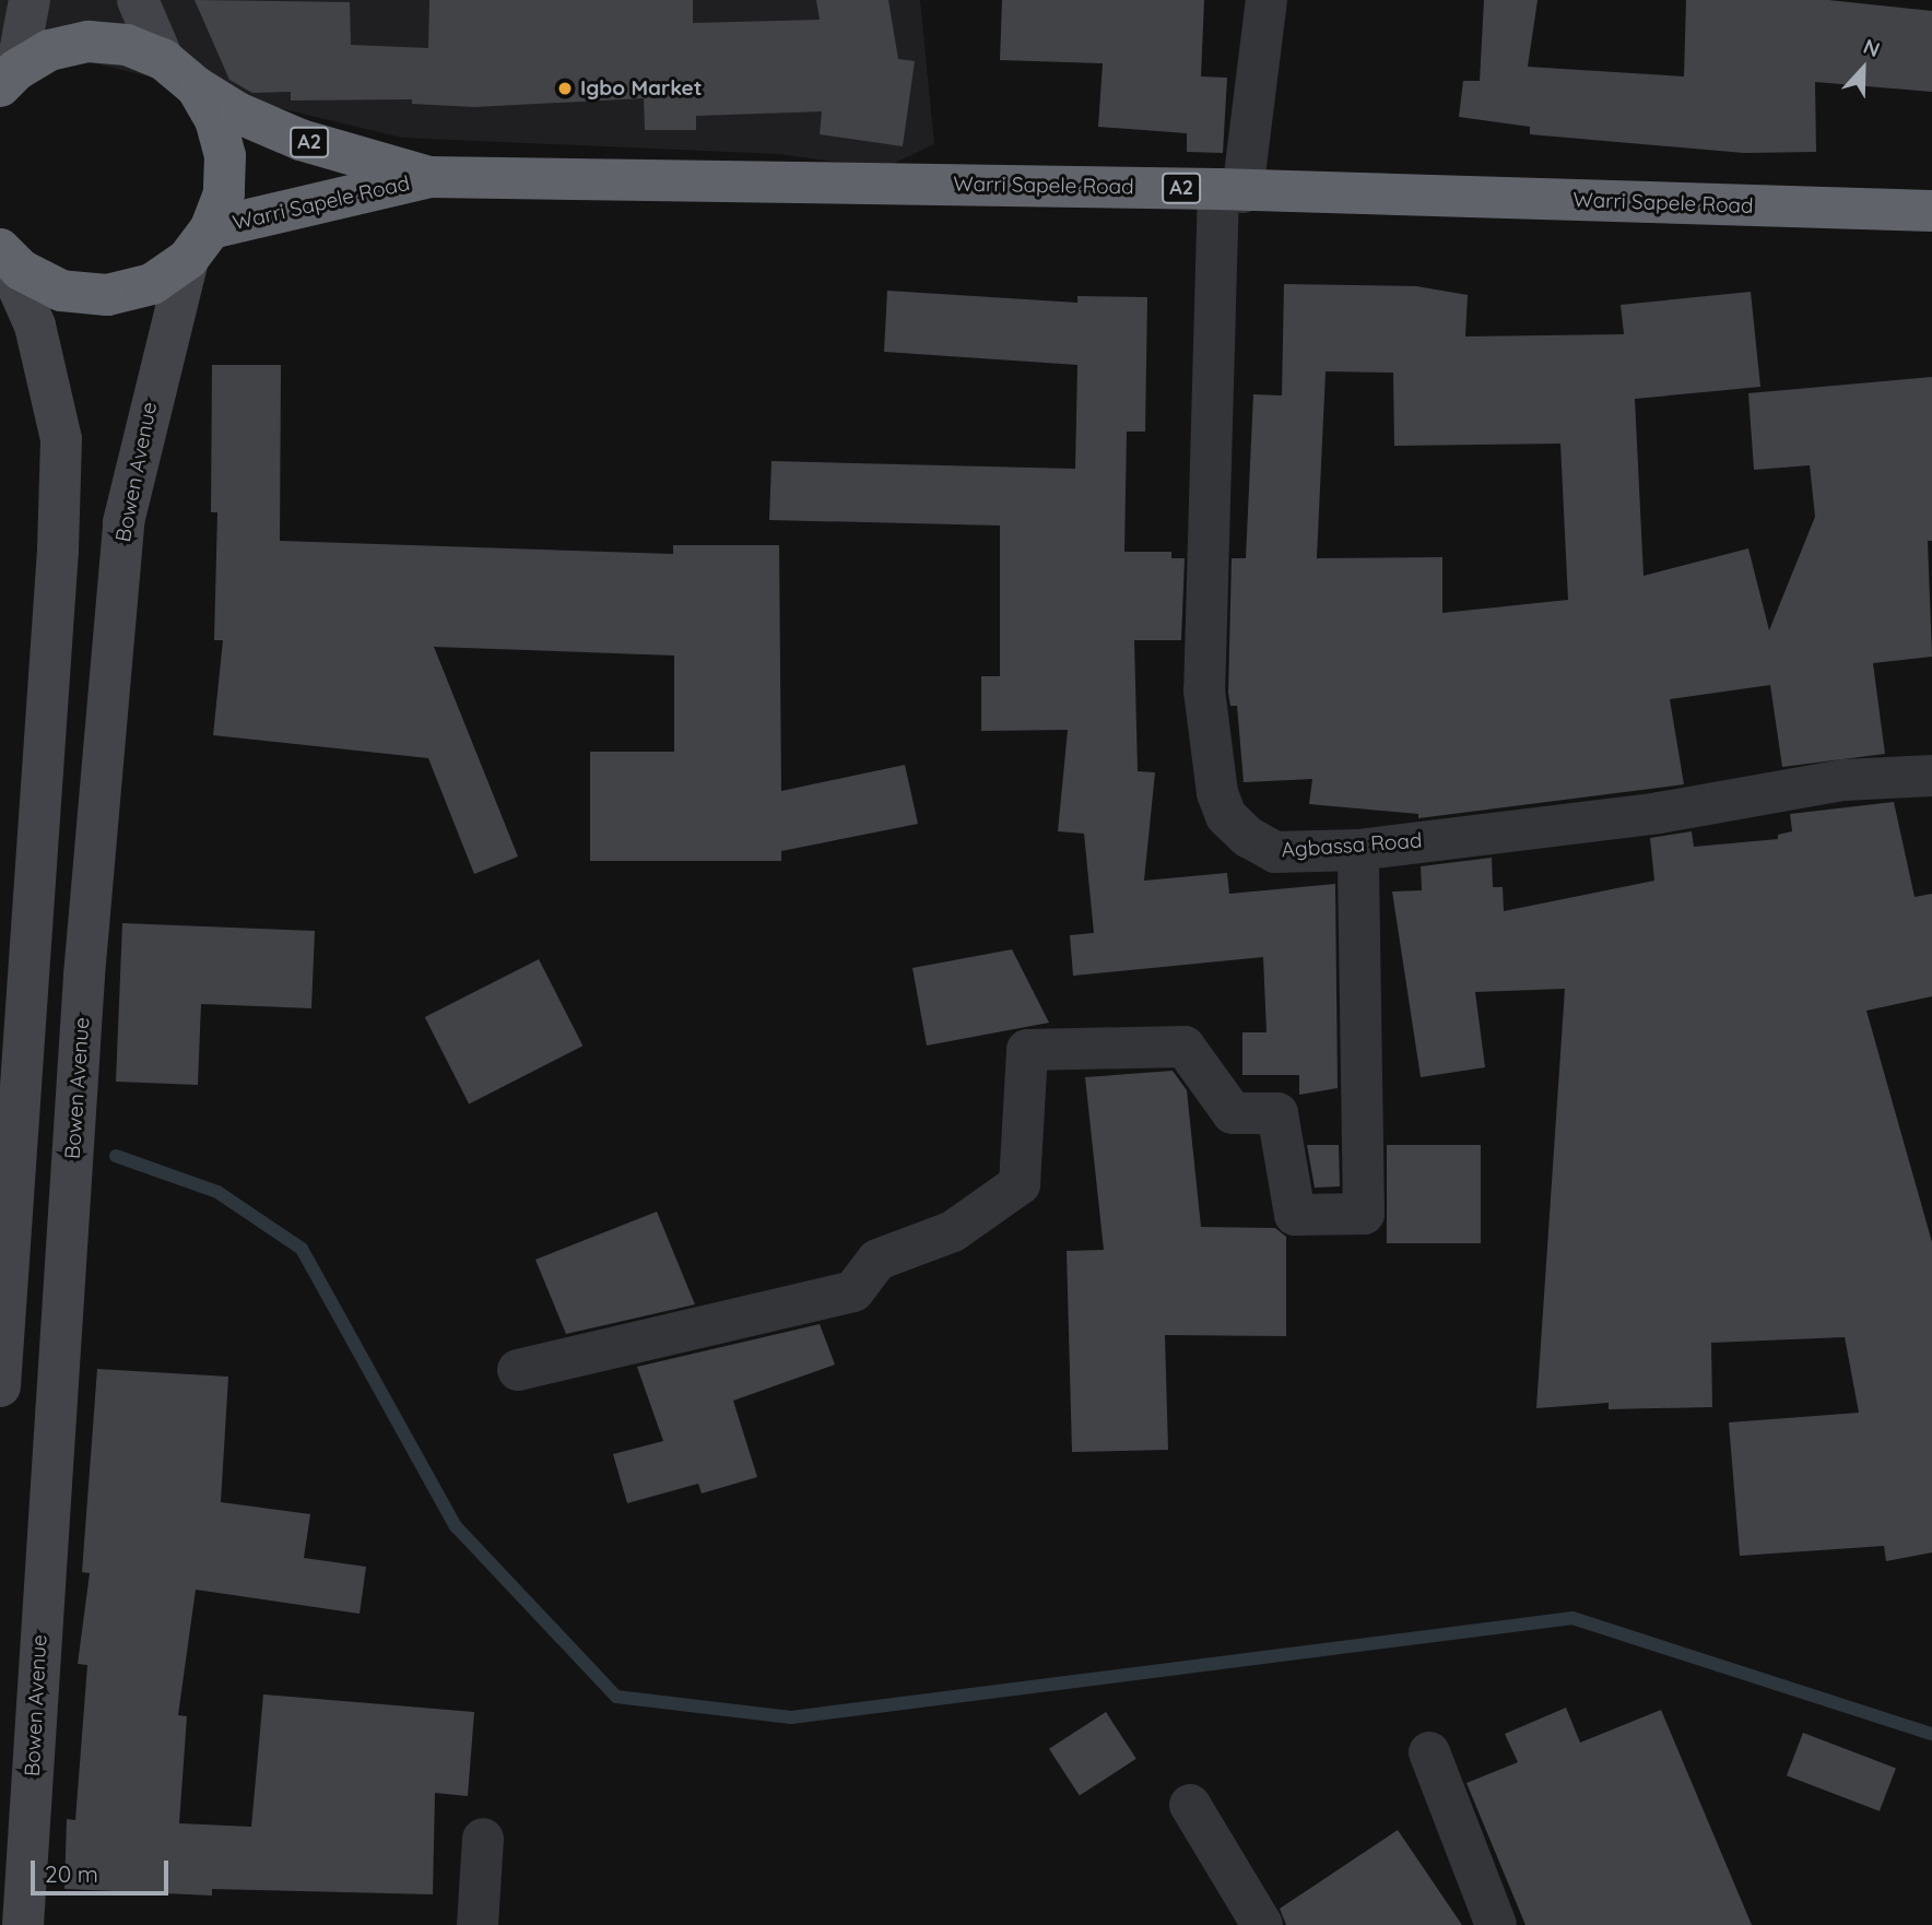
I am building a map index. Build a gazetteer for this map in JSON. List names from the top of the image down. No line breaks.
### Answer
{"streets":{"highway":["A2","Warri Sapele Road"],"main road":["Bowen Avenue"],"street":["Agbassa Road"]},"crossings":[["Warri Sapele Road","Bowen Avenue"],["Warri Sapele Road","Agbassa Road"]],"places":["Igbo Market"],"scale_bar":"20 m","north":"top"}
